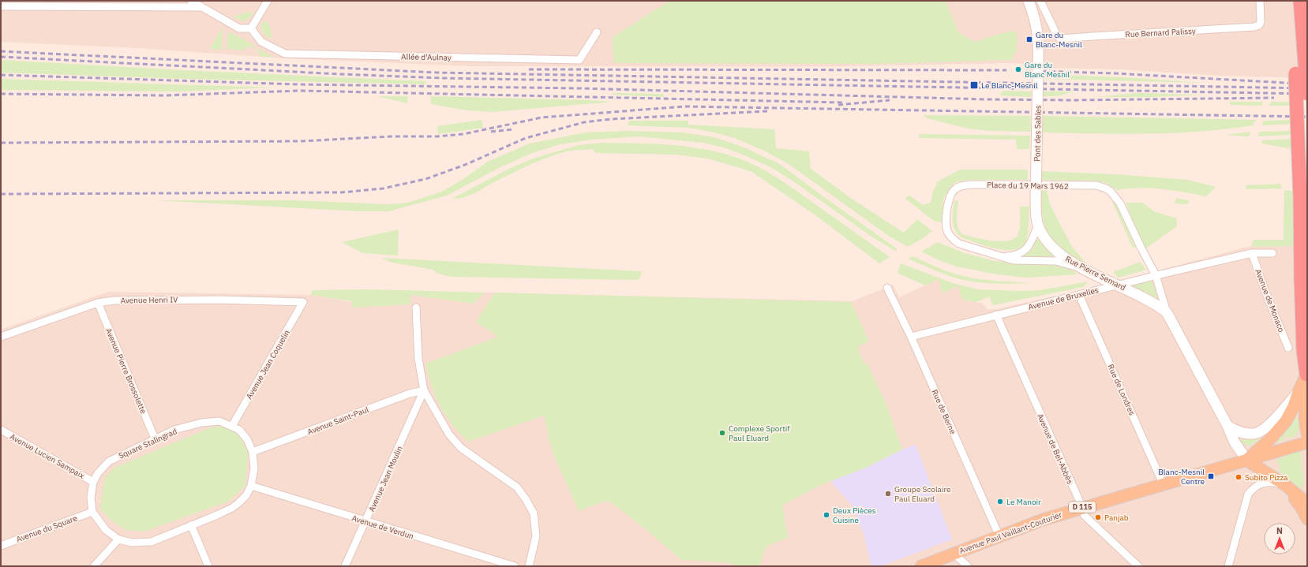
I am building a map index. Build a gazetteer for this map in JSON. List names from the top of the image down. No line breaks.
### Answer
{"streets":{"main road":["Pont des Sables","Rue Pierre Semard","D 115","Avenue Paul Vaillant-Couturier"],"street":["Rue Bernard Palissy","Allée d'Aulnay","Place du 19 Mars 1962","Avenue de Bruxelles","Avenue Henri IV","Avenue de Monaco","Avenue Jean Coquelin","Avenue Pierre Brossolette","Rue de Londres","Rue de Berne","Avenue Saint-Paul","Square Stalingrad","Avenue de Bel-Abbès","Avenue Lucien Sampaix","Avenue Jean Moulin","Avenue de Verdun","Avenue du Square"]},"crossings":[["Pont des Sables","Rue Pierre Semard"],["Place du 19 Mars 1962","Rue Pierre Semard"],["Place du 19 Mars 1962","Avenue de Bruxelles"],["Rue Pierre Semard","Avenue de Bruxelles"],["Rue Pierre Semard","Avenue Paul Vaillant-Couturier"],["Avenue de Bruxelles","Avenue de Monaco"],["Avenue de Bruxelles","Rue de Londres"],["Avenue de Bruxelles","Rue de Berne"],["Avenue de Bruxelles","Avenue de Bel-Abbès"],["Avenue Henri IV","Avenue Jean Coquelin"],["Avenue Henri IV","Avenue Pierre Brossolette"],["Avenue Jean Coquelin","Square Stalingrad"],["Avenue Pierre Brossolette","Square Stalingrad"],["Rue de Londres","Avenue Paul Vaillant-Couturier"],["Rue de Berne","Avenue Paul Vaillant-Couturier"],["Avenue Saint-Paul","Square Stalingrad"],["Avenue Saint-Paul","Avenue Jean Moulin"],["Square Stalingrad","Avenue Lucien Sampaix"],["Square Stalingrad","Avenue de Verdun"],["Square Stalingrad","Avenue du Square"],["Avenue de Bel-Abbès","Avenue Paul Vaillant-Couturier"],["Avenue Jean Moulin","Avenue de Verdun"]],"places":{"transit":["Gare du Blanc-Mesnil","Le Blanc-Mesnil","Blanc-Mesnil Centre"],"other":["Gare du Blanc Mesnil","Complexe Sportif Paul Eluard","Subito Pizza","Groupe Scolaire Paul Eluard","Le Manoir","Deux Pièces Cuisine","Panjab"]},"north":"top"}
